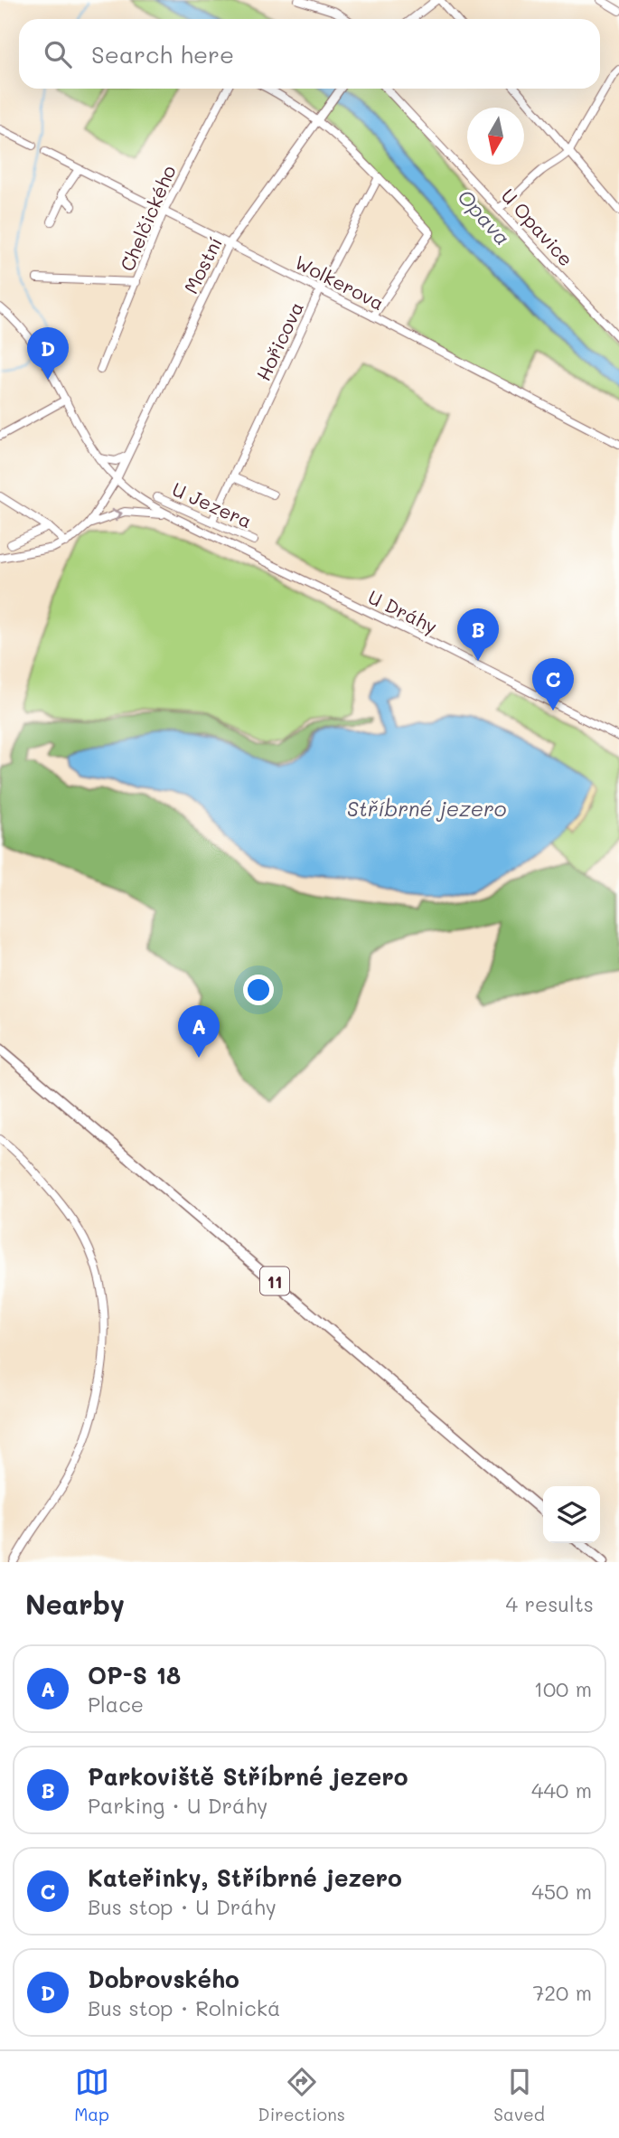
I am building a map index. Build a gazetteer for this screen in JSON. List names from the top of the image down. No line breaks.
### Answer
{"streets":{"main road":["11"],"street":["Chelčického","U Opavice","Mostní","Wolkerova","Hořicova","U Jezera","U Dráhy"]},"crossings":[["Chelčického","Wolkerova"],["Mostní","Wolkerova"],["Mostní","U Dráhy"],["Wolkerova","Hořicova"],["Hořicova","U Jezera"]],"water":["Opava","Stříbrné jezero"],"north":"bottom","page":{"search":"Search here","pins":["D","B","C","A"],"heading":["Nearby","4 results"],"list":[{"mark":"A","name":"OP-S 18","note":"Place","value":"100 m"},{"mark":"B","name":"Parkoviště Stříbrné jezero","note":"Parking · U Dráhy","value":"440 m"},{"mark":"C","name":"Kateřinky, Stříbrné jezero","note":"Bus stop · U Dráhy","value":"450 m"},{"mark":"D","name":"Dobrovského","note":"Bus stop · Rolnická","value":"720 m"}],"nav":["Map","Directions","Saved"]}}
